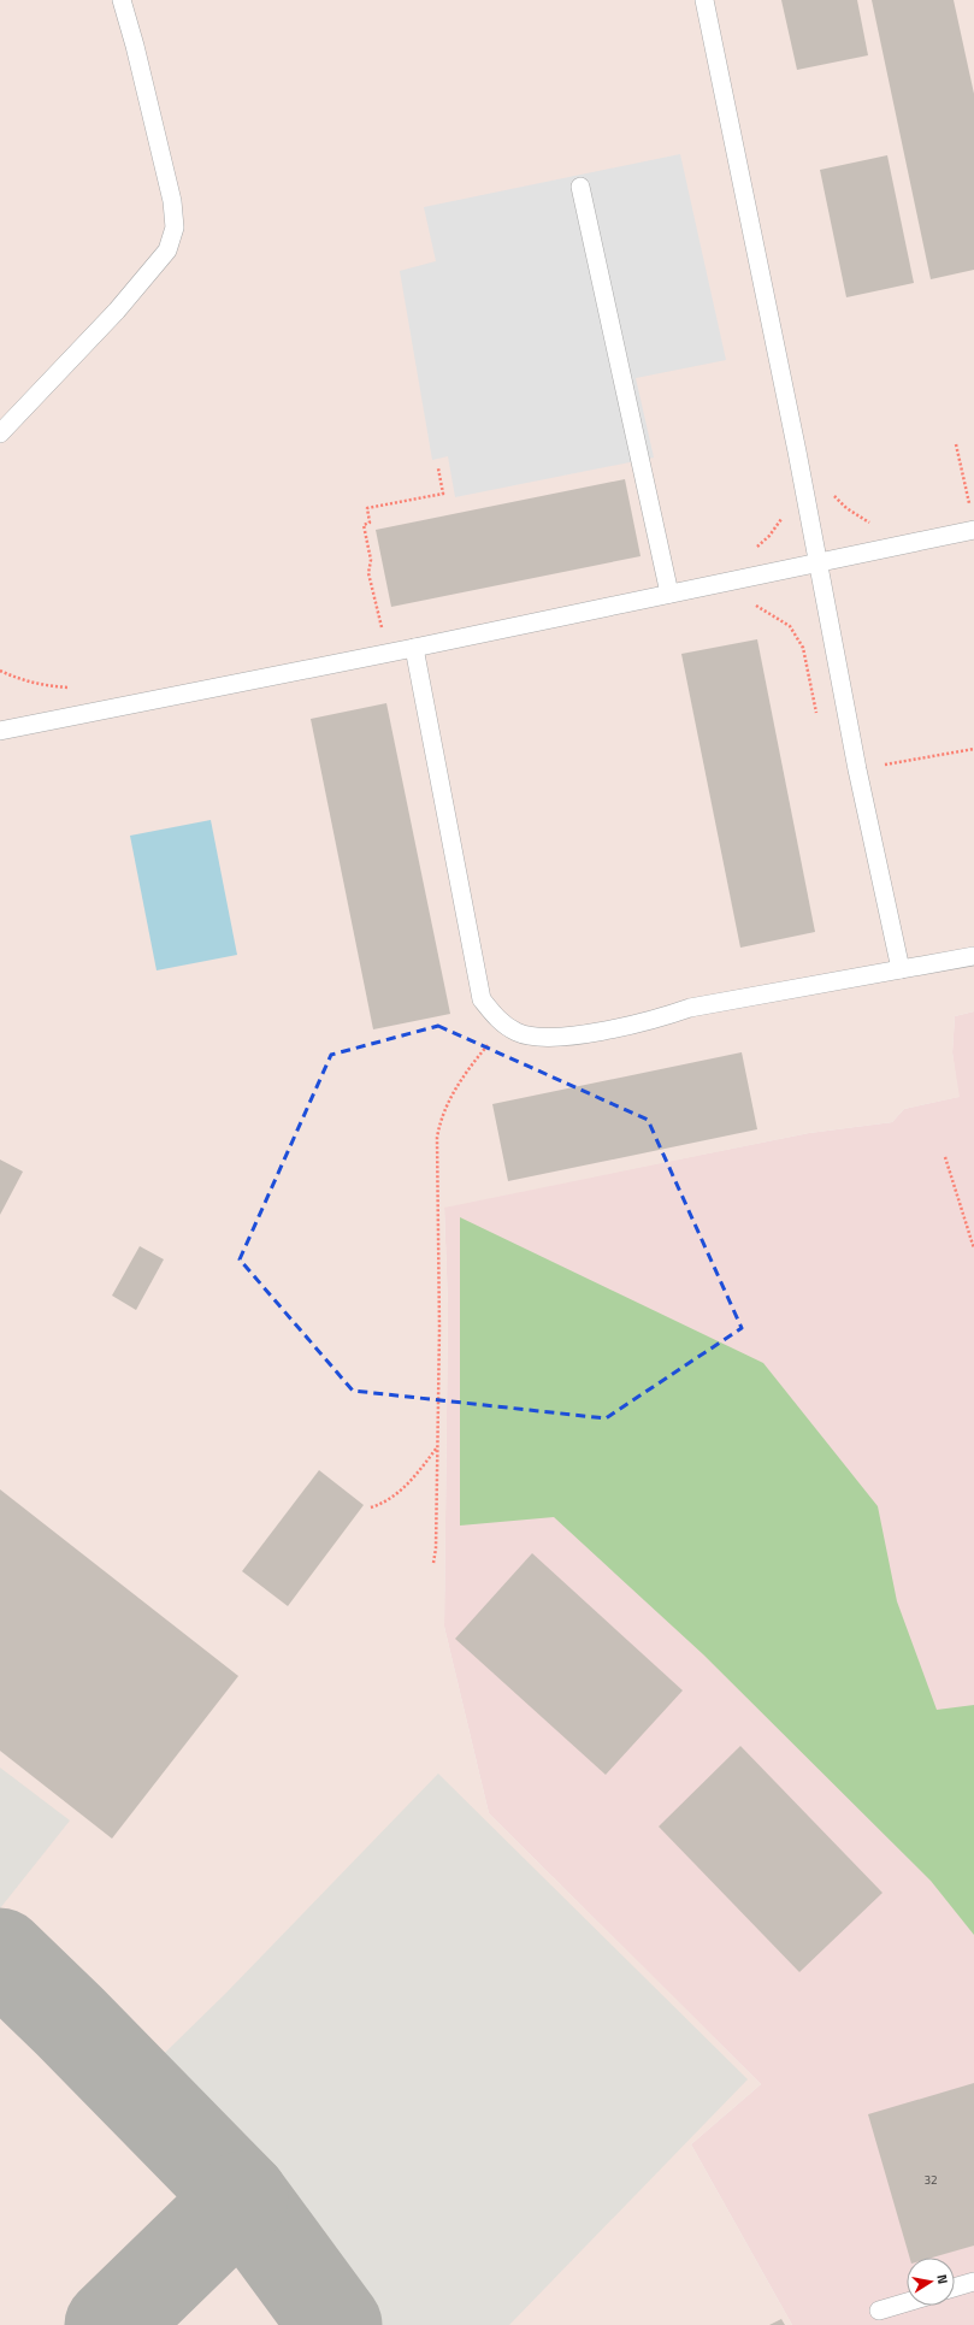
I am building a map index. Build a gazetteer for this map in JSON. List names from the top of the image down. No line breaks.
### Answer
{"house_numbers":["32"],"north":"right"}
